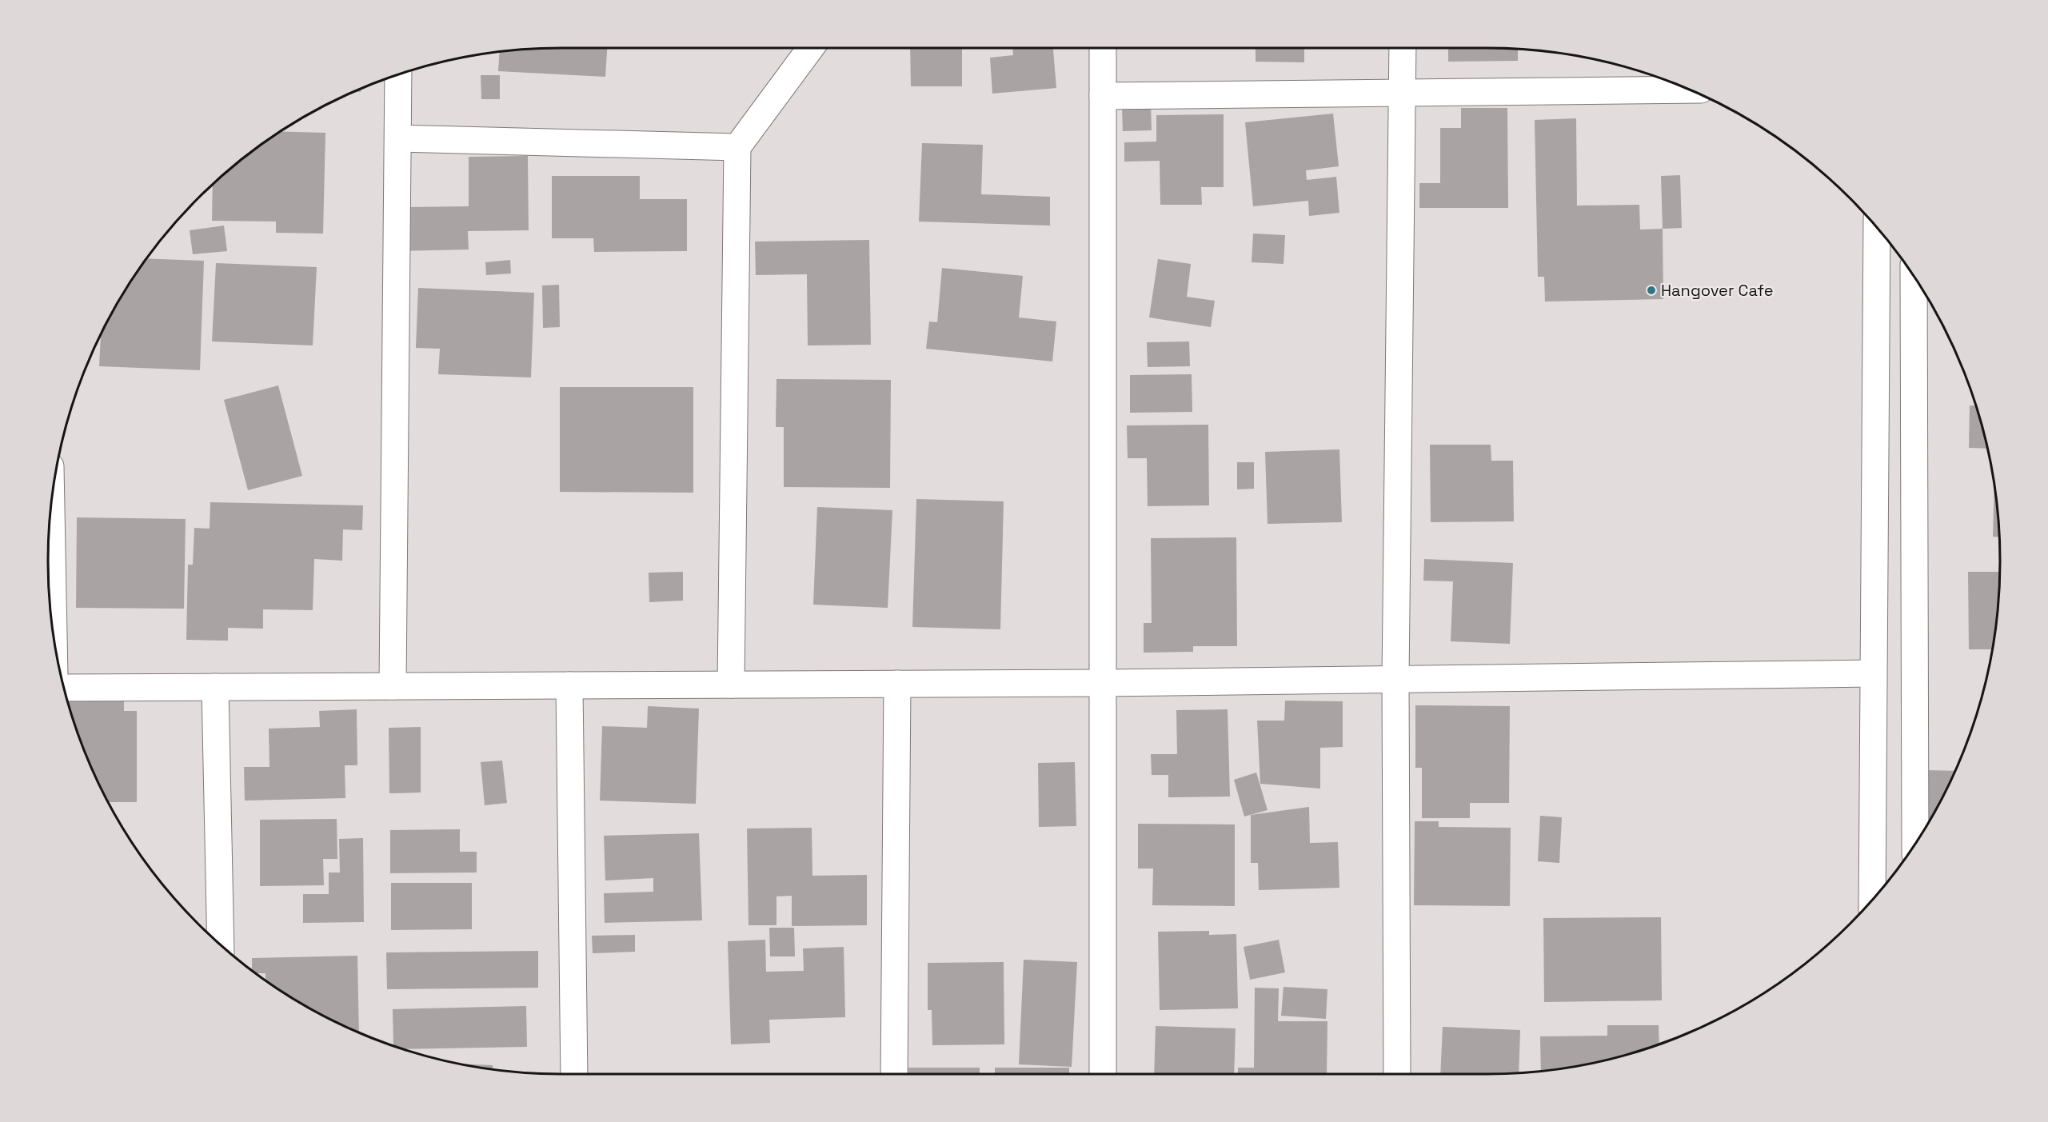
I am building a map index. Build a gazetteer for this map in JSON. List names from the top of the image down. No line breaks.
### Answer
{"places":["Hangover Cafe"]}
